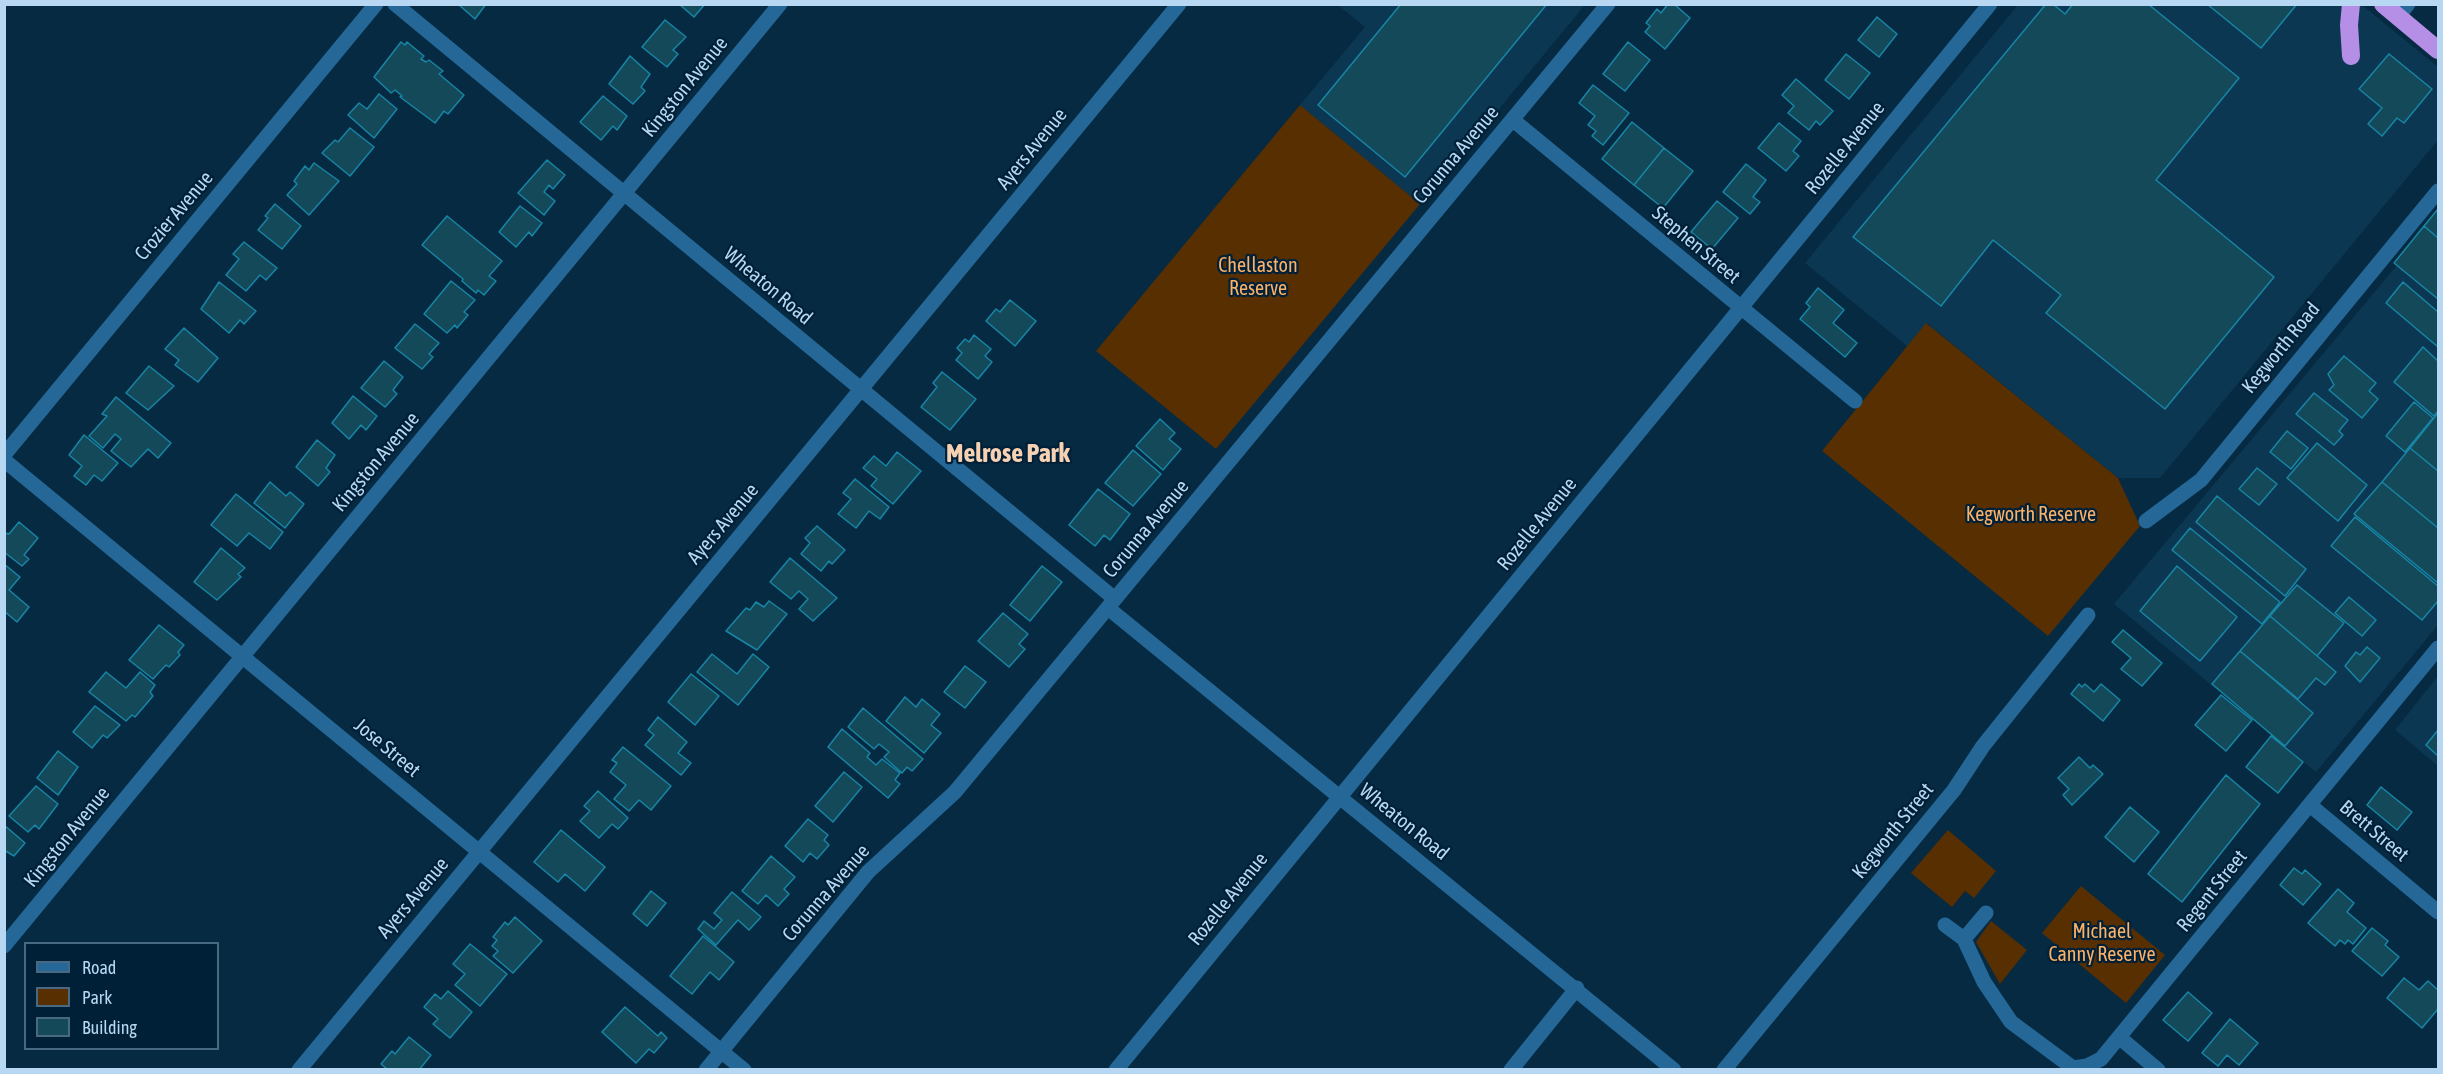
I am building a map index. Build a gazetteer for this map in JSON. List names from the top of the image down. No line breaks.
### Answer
{"streets":{"street":["Kingston Avenue","Rozelle Avenue","Ayers Avenue","Corunna Avenue","Crozier Avenue","Stephen Street","Wheaton Road","Kegworth Road","Jose Street","Kegworth Street","Brett Street","Regent Street"]},"crossings":[["Kingston Avenue","Wheaton Road"],["Kingston Avenue","Jose Street"],["Rozelle Avenue","Stephen Street"],["Rozelle Avenue","Wheaton Road"],["Ayers Avenue","Wheaton Road"],["Ayers Avenue","Jose Street"],["Corunna Avenue","Stephen Street"],["Corunna Avenue","Wheaton Road"],["Corunna Avenue","Jose Street"],["Brett Street","Regent Street"]],"districts":["Melrose Park"],"parks":["Chellaston Reserve","Kegworth Reserve","Michael Canny Reserve"],"legend":["Road","Park","Building"]}
